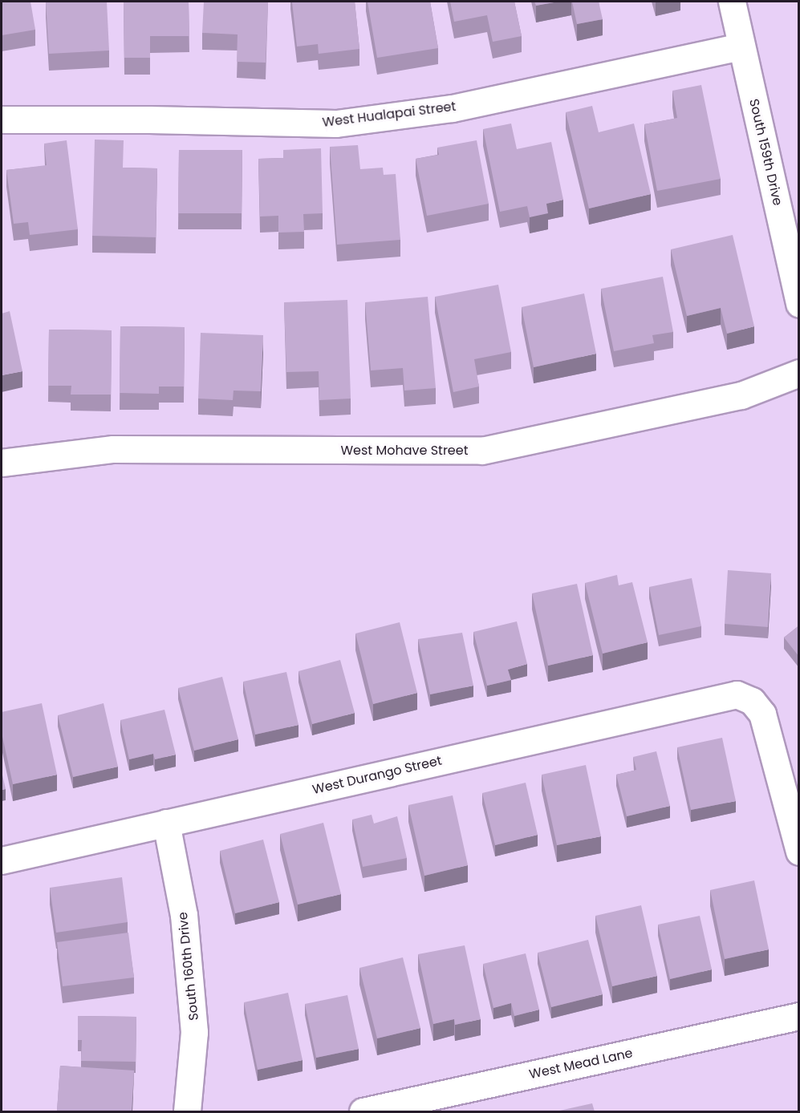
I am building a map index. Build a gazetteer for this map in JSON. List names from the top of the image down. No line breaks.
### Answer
{"streets":{"street":["West Hualapai Street","South 159th Drive","West Mohave Street","West Durango Street","South 160th Drive","West Mead Lane"]},"crossings":[["West Hualapai Street","South 159th Drive"],["West Durango Street","South 160th Drive"]]}
